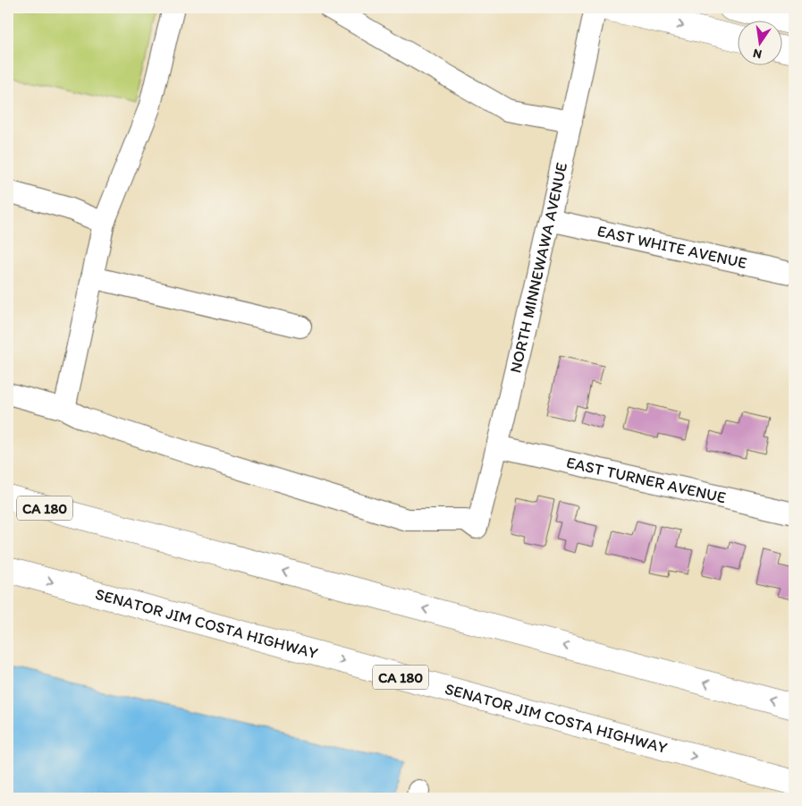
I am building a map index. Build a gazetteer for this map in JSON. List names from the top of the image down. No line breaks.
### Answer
{"streets":{"main road":["CA 180","SENATOR JIM COSTA HIGHWAY"],"street":["EAST WHITE AVENUE","NORTH MINNEWAWA AVENUE","EAST TURNER AVENUE"]},"crossings":[["EAST WHITE AVENUE","NORTH MINNEWAWA AVENUE"],["NORTH MINNEWAWA AVENUE","EAST TURNER AVENUE"]],"north":"bottom"}
